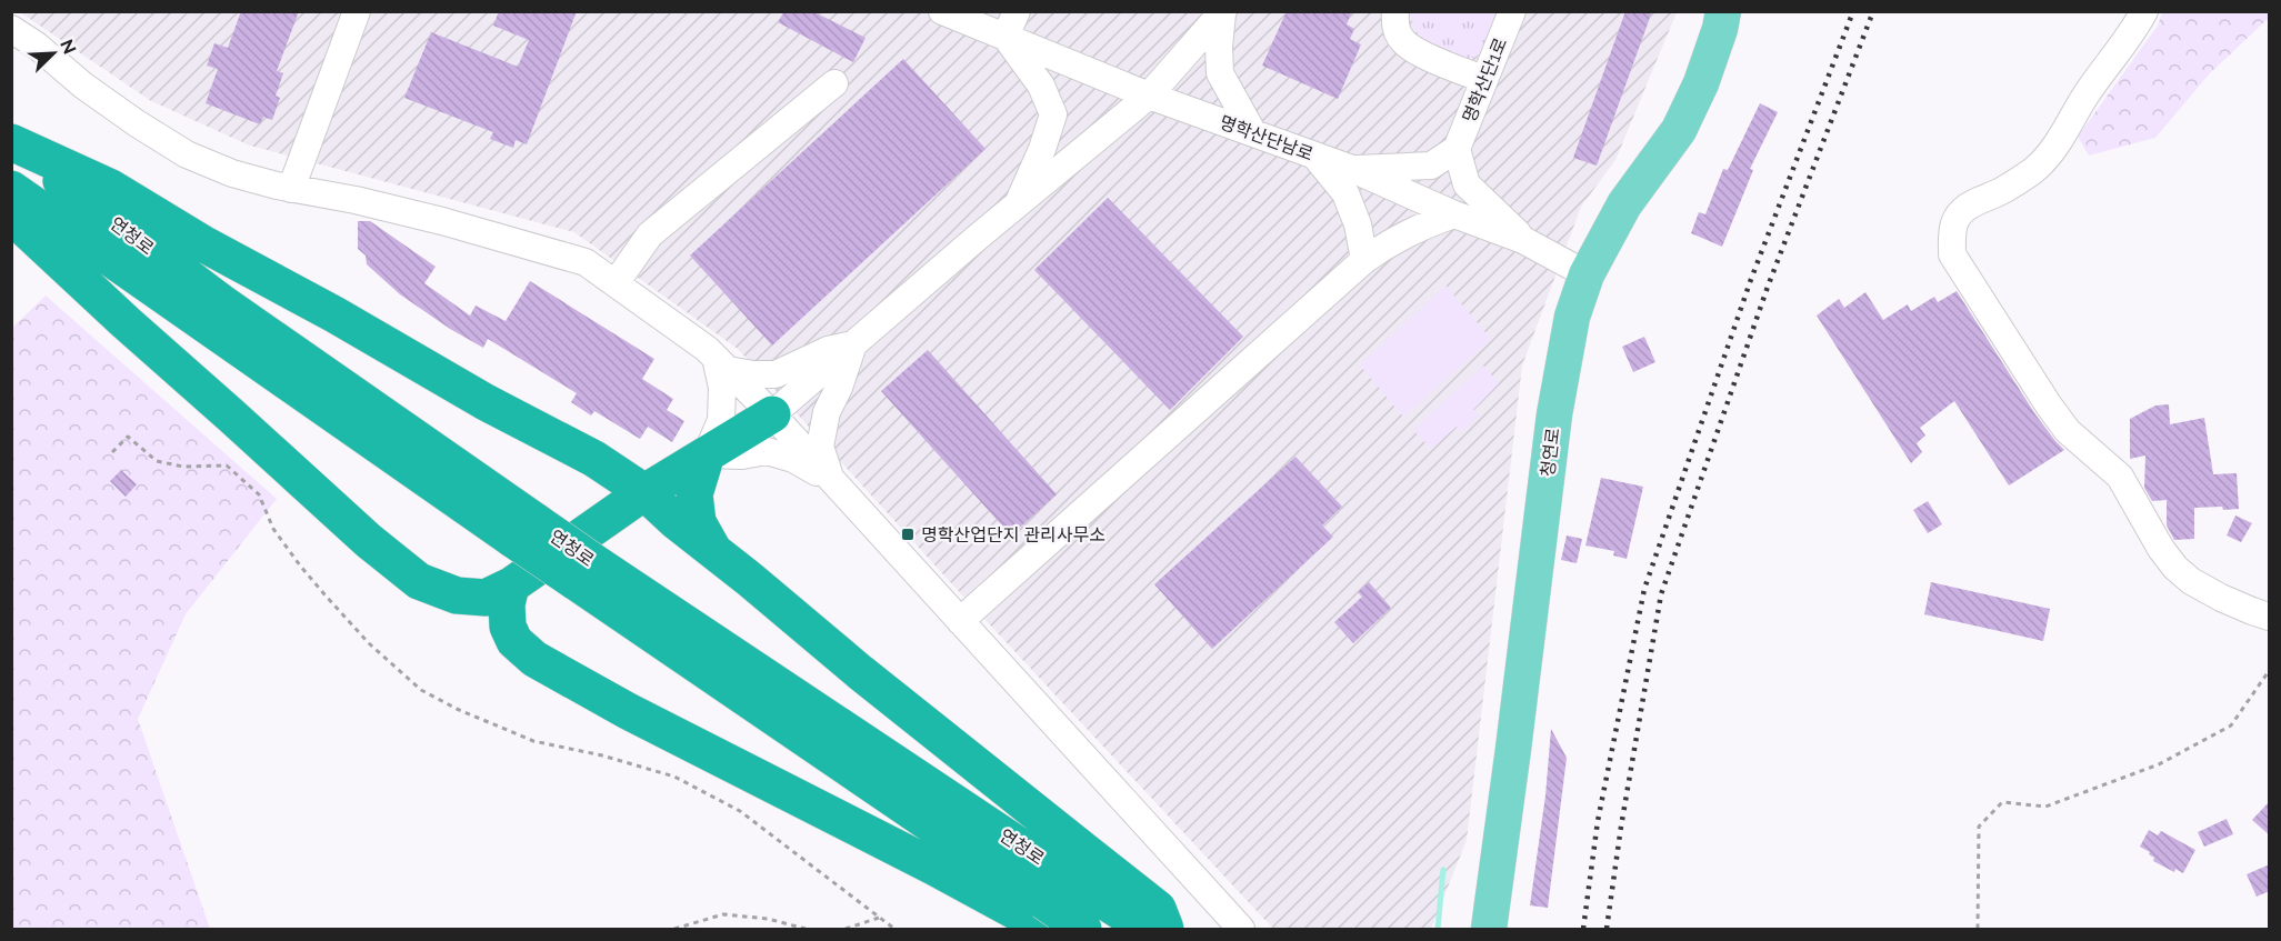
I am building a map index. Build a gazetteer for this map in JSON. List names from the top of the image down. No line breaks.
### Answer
{"streets":{"highway":["연청로"],"main road":["청연로"],"street":["명학산단1로","명학산단남로"]},"crossings":[["명학산단남로","청연로"]],"places":{"transit":["명학산업단지 관리사무소"]},"north":"top right"}
